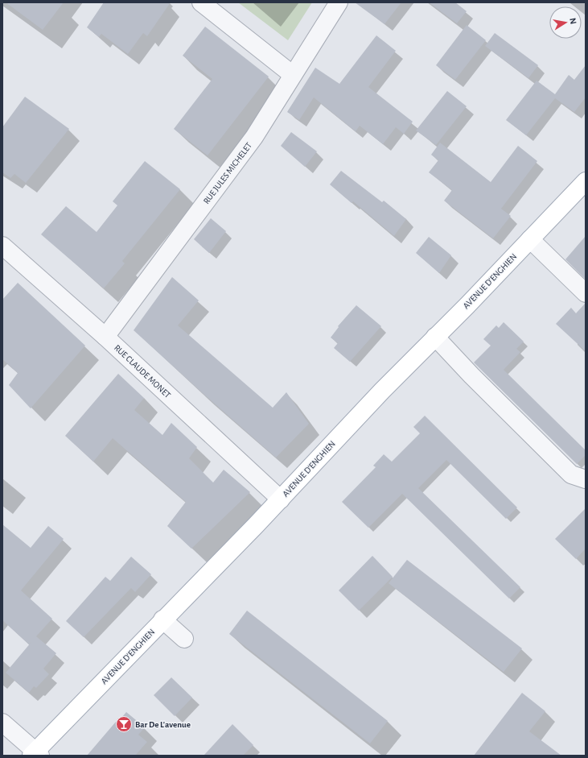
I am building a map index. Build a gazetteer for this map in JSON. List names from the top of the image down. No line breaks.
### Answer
{"streets":{"main road":["AVENUE D'ENGHIEN"],"street":["RUE JULES MICHELET","RUE CLAUDE MONET"]},"crossings":[["RUE JULES MICHELET","RUE CLAUDE MONET"],["AVENUE D'ENGHIEN","RUE CLAUDE MONET"]],"places":{"bar":["Bar De L'avenue"]},"north":"right"}
